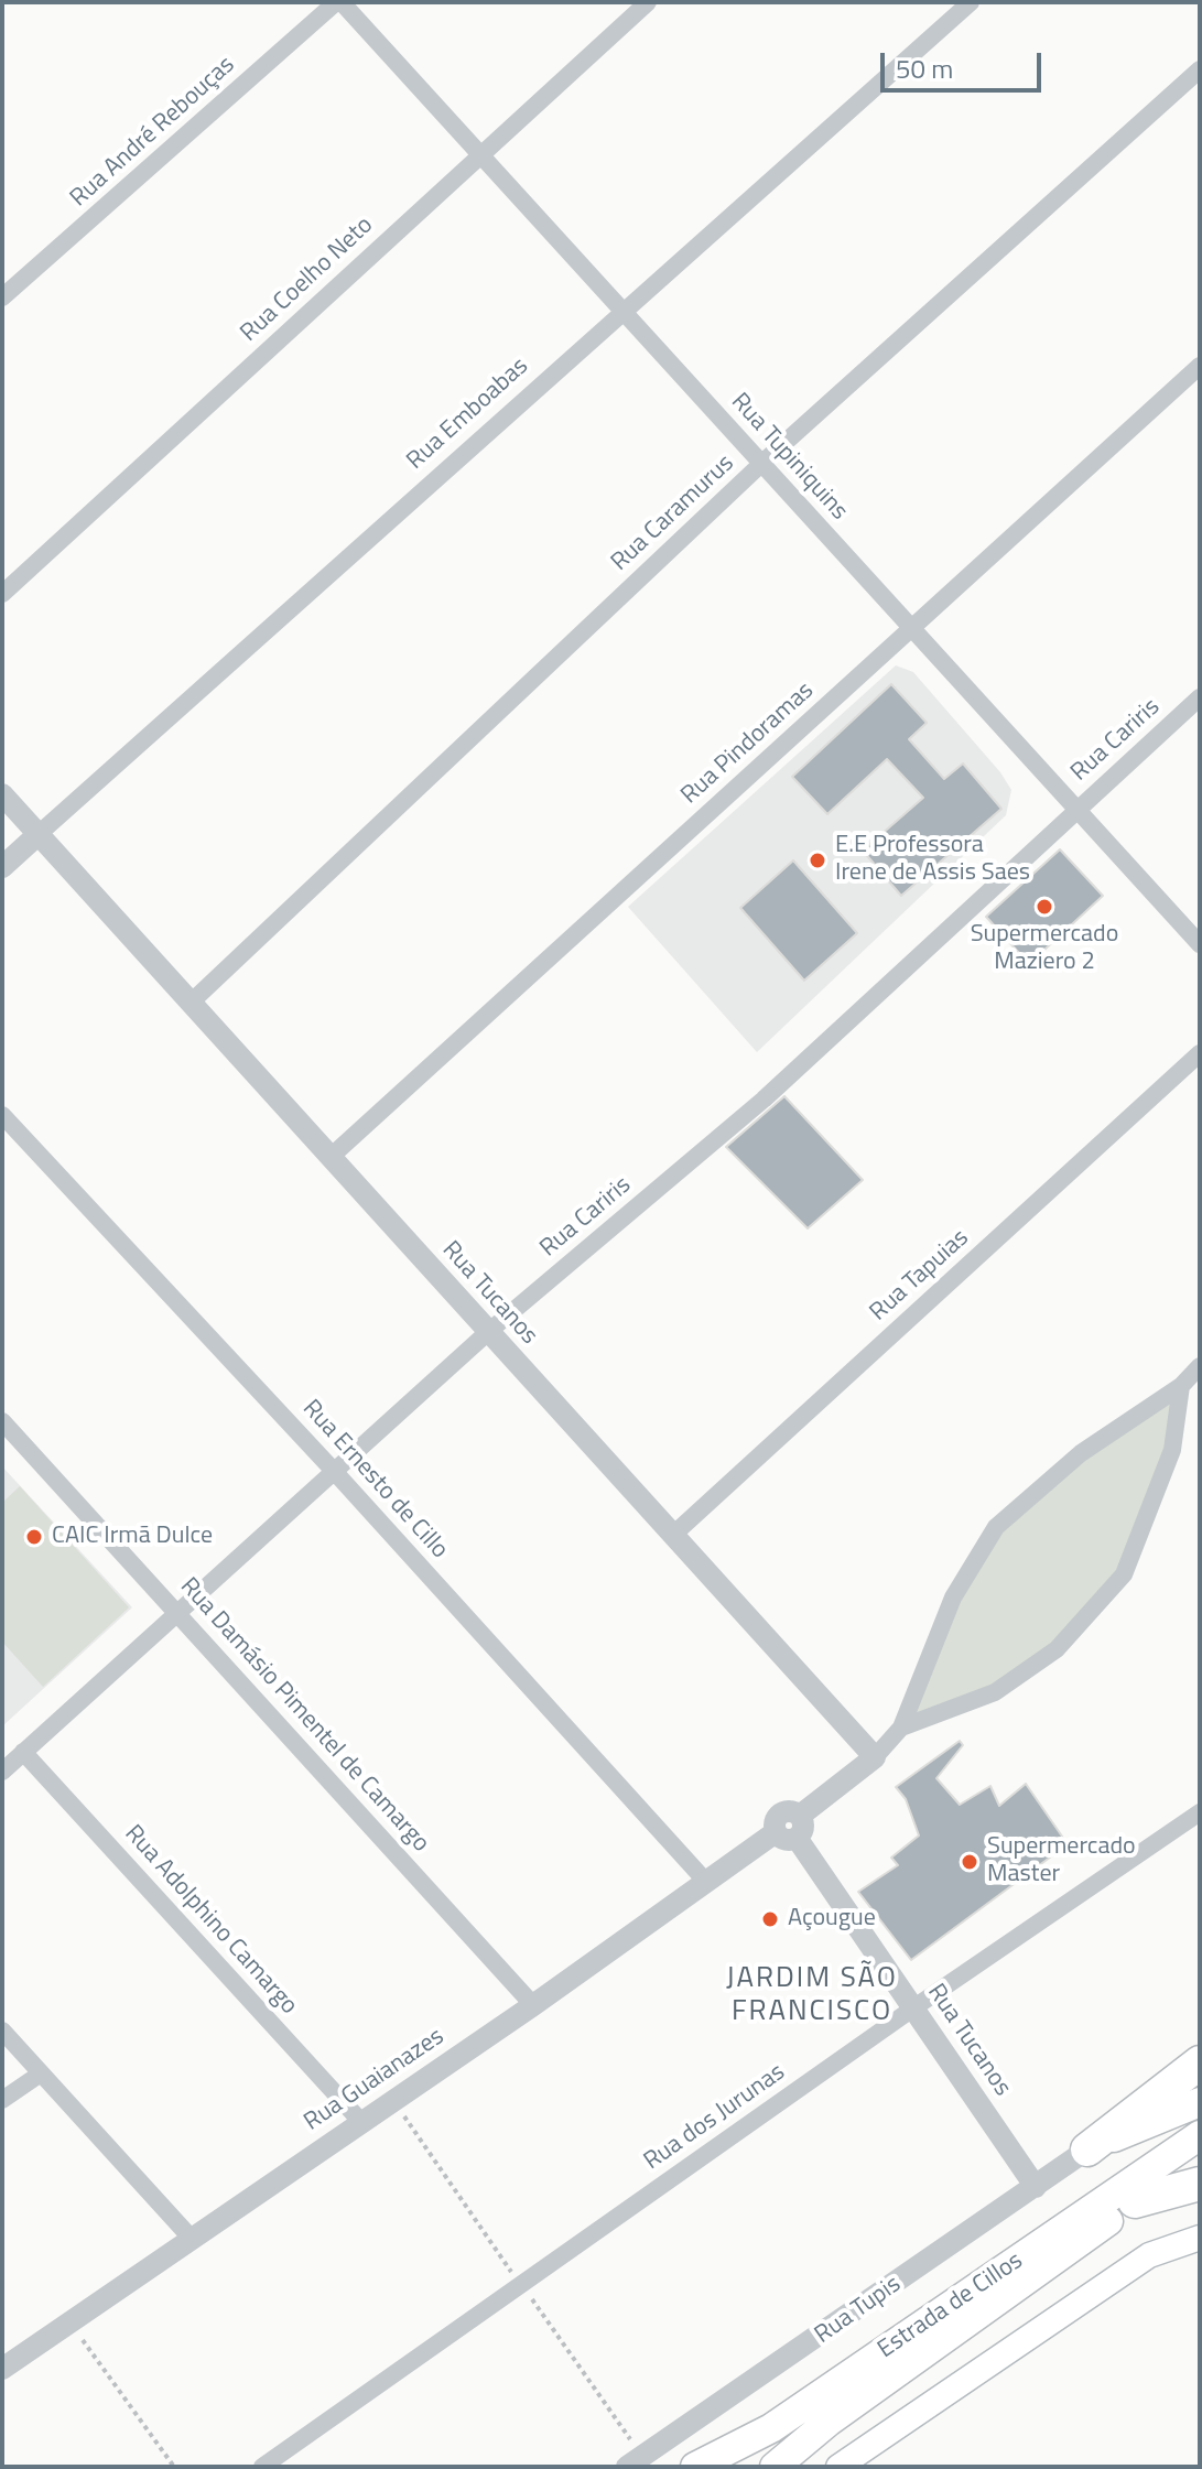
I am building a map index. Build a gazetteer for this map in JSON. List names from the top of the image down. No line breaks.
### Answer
{"streets":{"main road":["Estrada de Cillos"],"street":["Rua André Rebouças","Rua Coelho Neto","Rua Emboabas","Rua Tupiniquins","Rua Caramurus","Rua Cariris","Rua Pindoramas","Rua Tapuias","Rua Tucanos","Rua Ernesto de Cillo","Rua Damásio Pimentel de Camargo","Rua Adolphino Camargo","Rua Guaianazes","Rua dos Jurunas","Rua Tupis"]},"crossings":[["Rua André Rebouças","Rua Tupiniquins"],["Rua Coelho Neto","Rua Tupiniquins"],["Rua Emboabas","Rua Tupiniquins"],["Rua Emboabas","Rua Tucanos"],["Rua Tupiniquins","Rua Caramurus"],["Rua Tupiniquins","Rua Cariris"],["Rua Tupiniquins","Rua Pindoramas"],["Rua Caramurus","Rua Tucanos"],["Rua Cariris","Rua Tucanos"],["Rua Cariris","Rua Ernesto de Cillo"],["Rua Cariris","Rua Damásio Pimentel de Camargo"],["Rua Cariris","Rua Adolphino Camargo"],["Rua Pindoramas","Rua Tucanos"],["Rua Tapuias","Rua Tucanos"],["Rua Tucanos","Rua Guaianazes"],["Rua Tucanos","Rua dos Jurunas"],["Rua Tucanos","Rua Tupis"],["Rua Ernesto de Cillo","Rua Guaianazes"],["Rua Damásio Pimentel de Camargo","Rua Guaianazes"],["Rua Adolphino Camargo","Rua Guaianazes"]],"districts":["JARDIM SÃO FRANCISCO"],"places":["E.E Professora Irene de Assis Saes","Supermercado Maziero 2","CAIC Irmã Dulce","Supermercado Master","Açougue"],"scale_bar":"50 m"}
